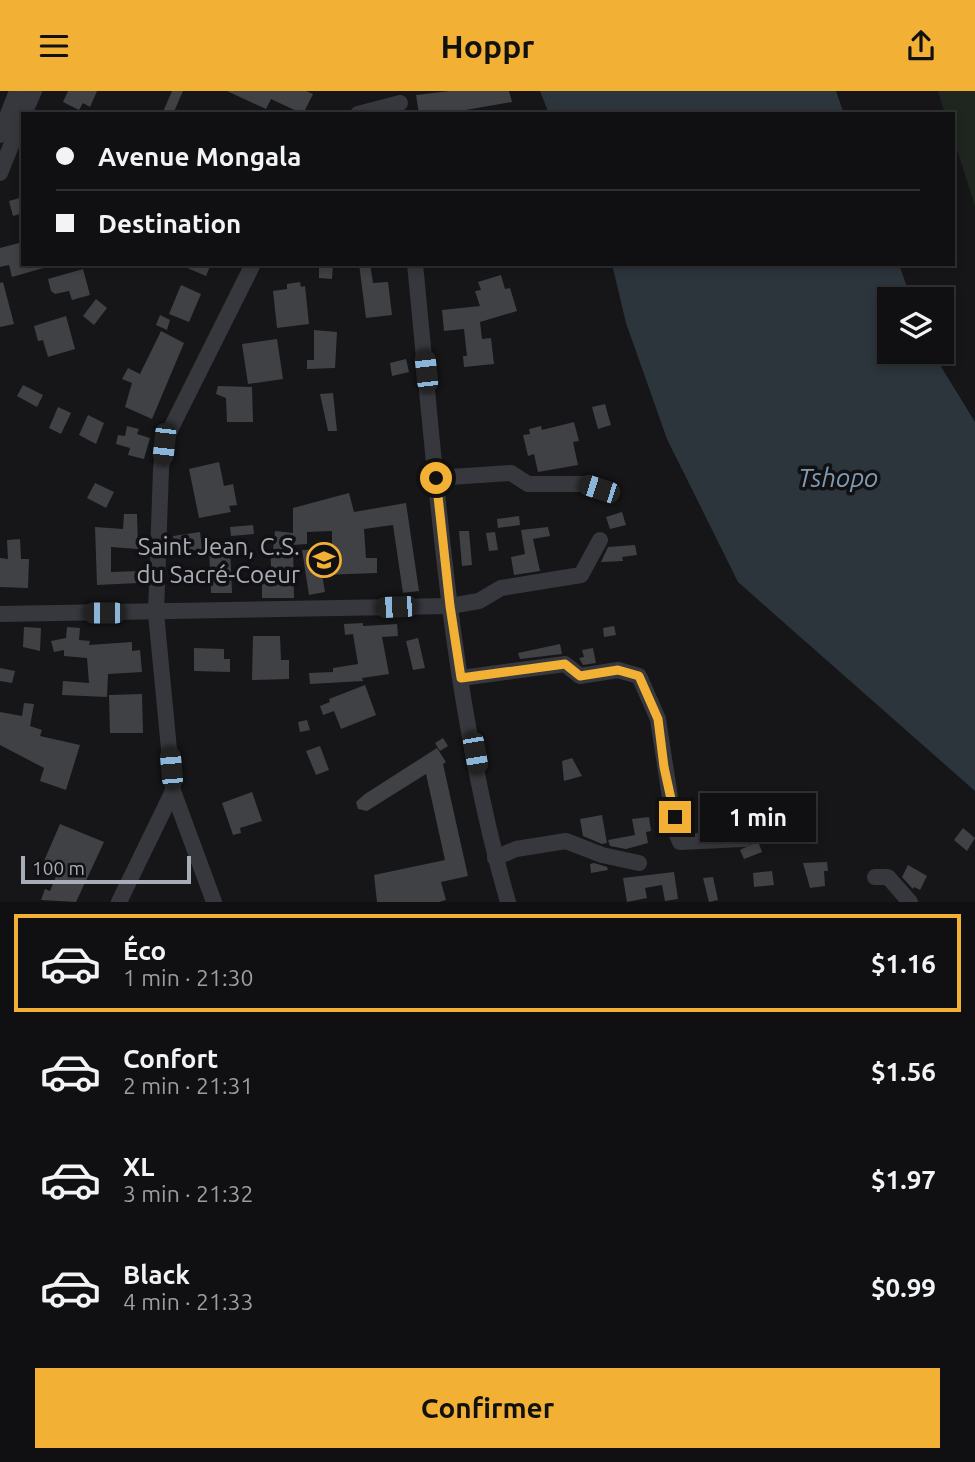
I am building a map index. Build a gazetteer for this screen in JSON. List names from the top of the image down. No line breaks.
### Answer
{"water":["Tshopo"],"places":{"school or university":["Saint Jean, C.S. du Sacré-Coeur"]},"scale_bar":"100 m","page":{"header":"Hoppr","banner":["Avenue Mongala","Destination"],"bubble":"1 min","scale":"100 m","list":[{"name":"Éco","note":"1 min · 21:30","value":"$1.16"},{"name":"Confort","note":"2 min · 21:31","value":"$1.56"},{"name":"XL","note":"3 min · 21:32","value":"$1.97"},{"name":"Black","note":"4 min · 21:33","value":"$0.99"}],"buttons":"Confirmer"}}
